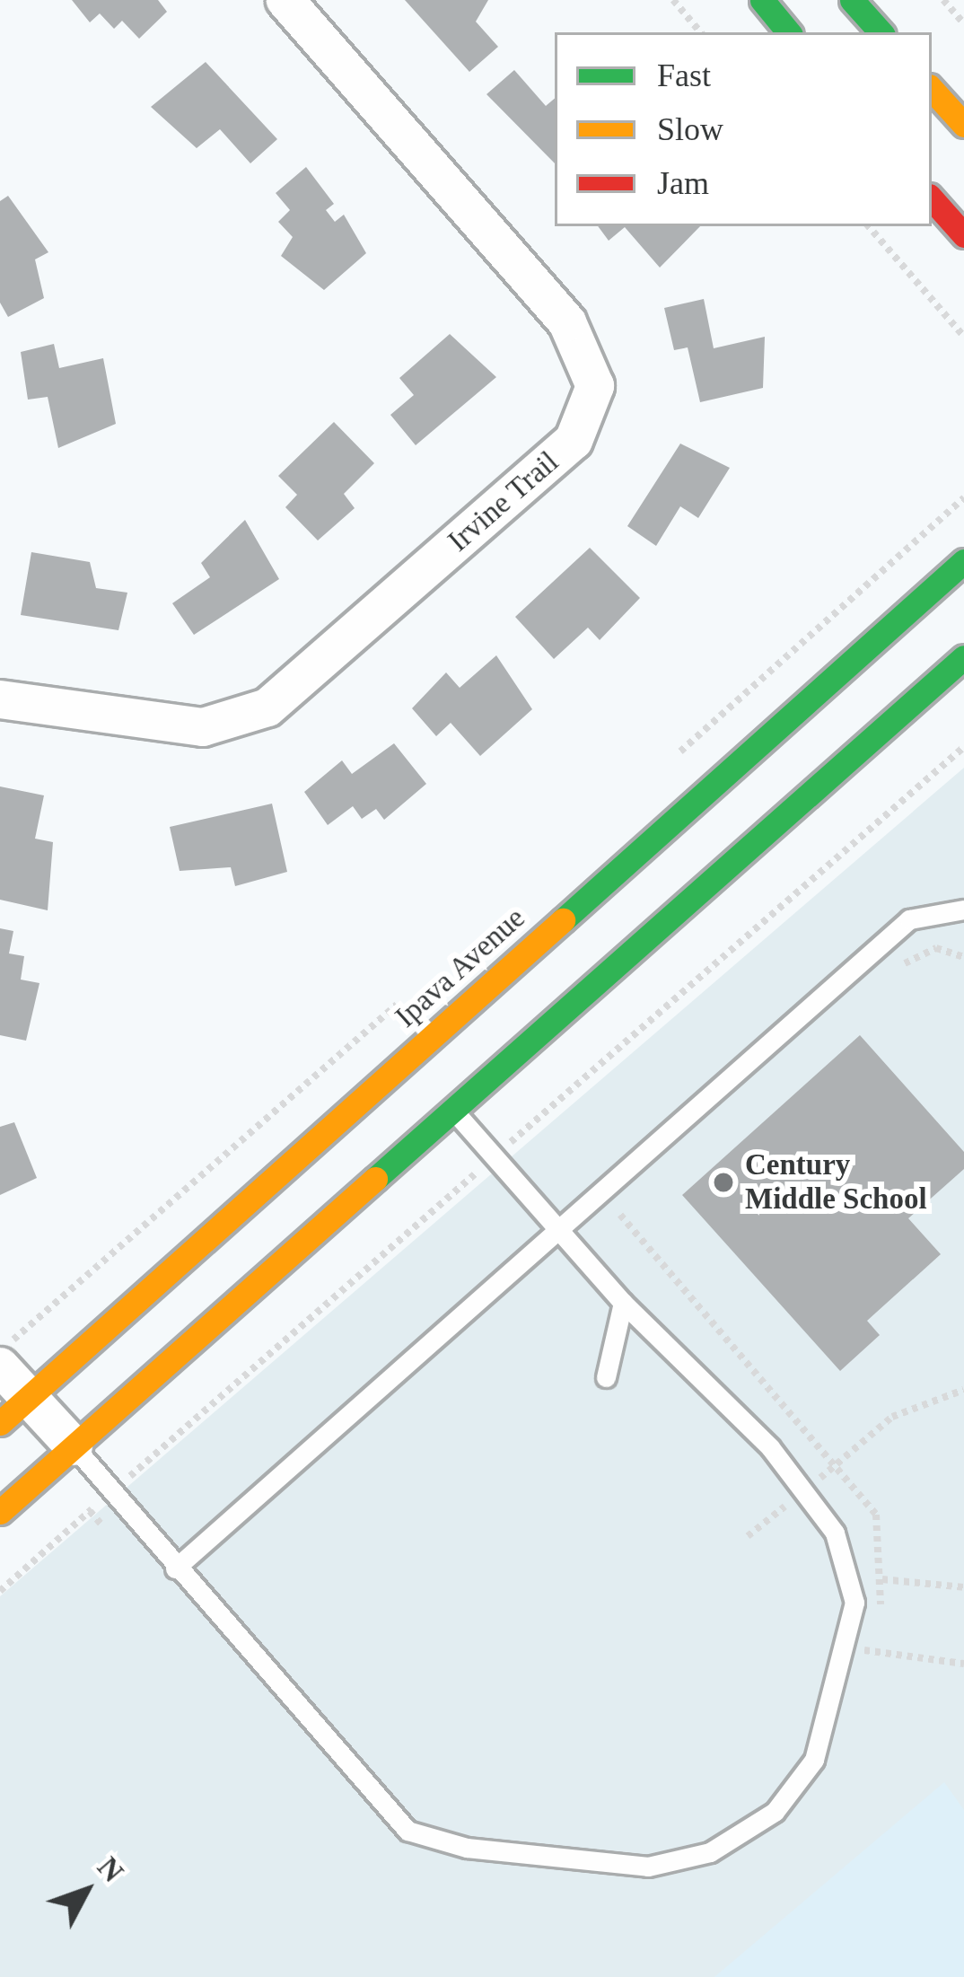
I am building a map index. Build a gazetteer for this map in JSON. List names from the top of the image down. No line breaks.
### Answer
{"streets":{"street":["Irvine Trail","Ipava Avenue"]},"places":["Century Middle School"],"legend":["Fast","Slow","Jam"],"north":"top right"}
